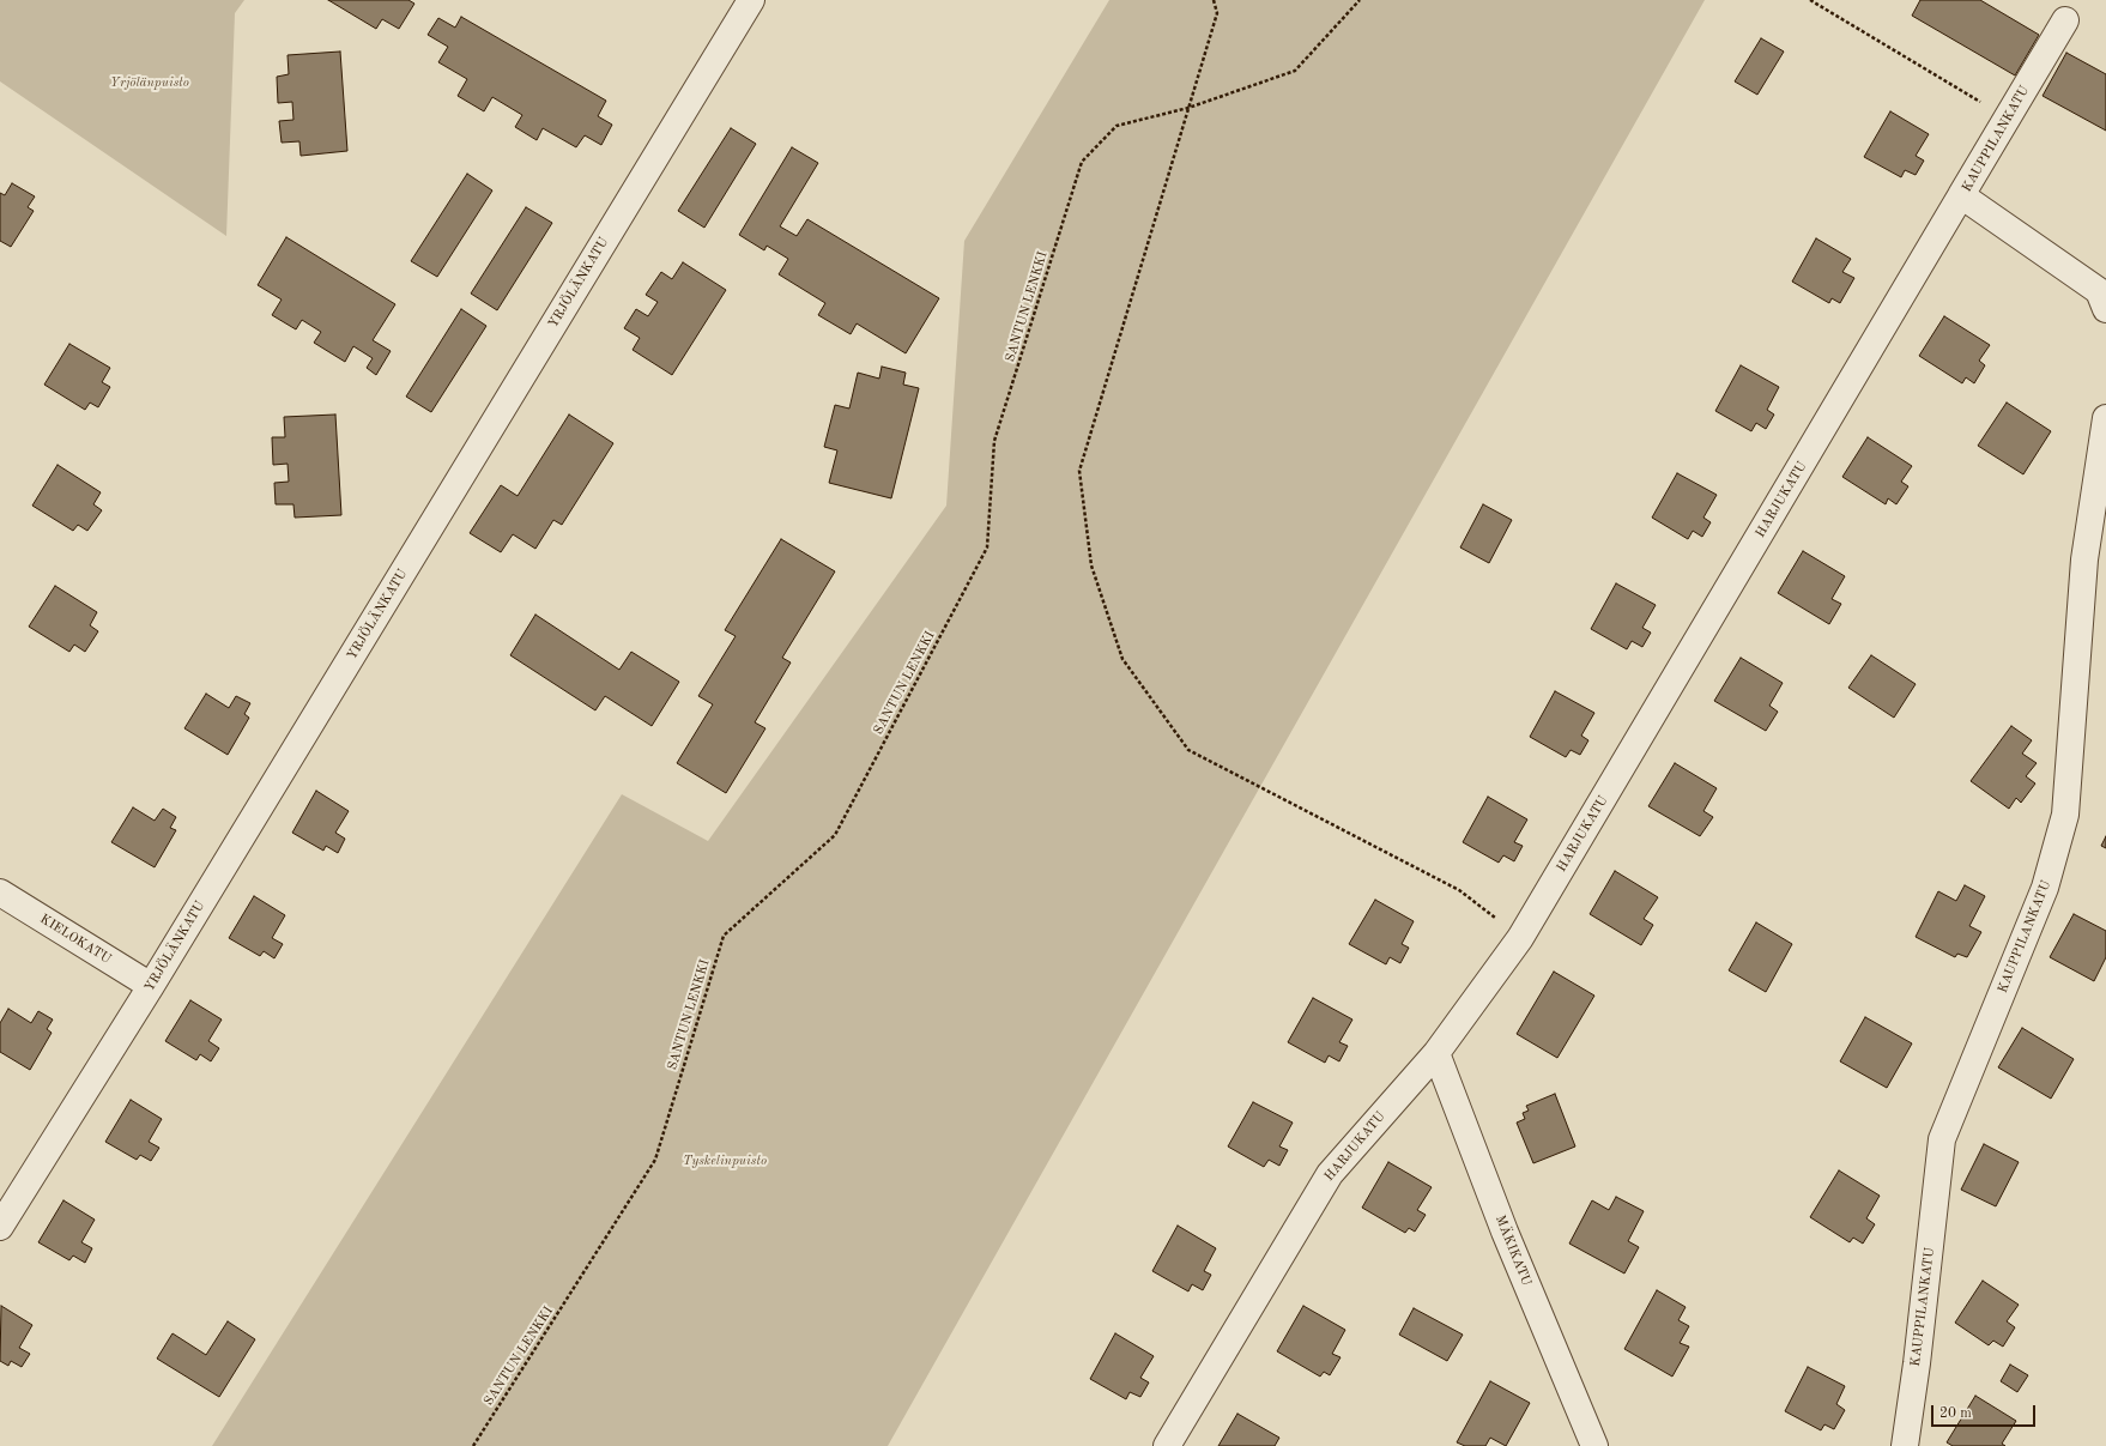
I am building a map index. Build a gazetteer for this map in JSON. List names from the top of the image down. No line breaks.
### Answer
{"streets":{"street":["KAUPPILANKATU","YRJÖLÄNKATU","HARJUKATU","KIELOKATU","MÄKIKATU"],"path":["SANTUN LENKKI"]},"crossings":[["KAUPPILANKATU","HARJUKATU"],["YRJÖLÄNKATU","KIELOKATU"],["HARJUKATU","MÄKIKATU"]],"parks":["Yrjölänpuisto","Tyskelinpuisto"],"scale_bar":"20 m"}
